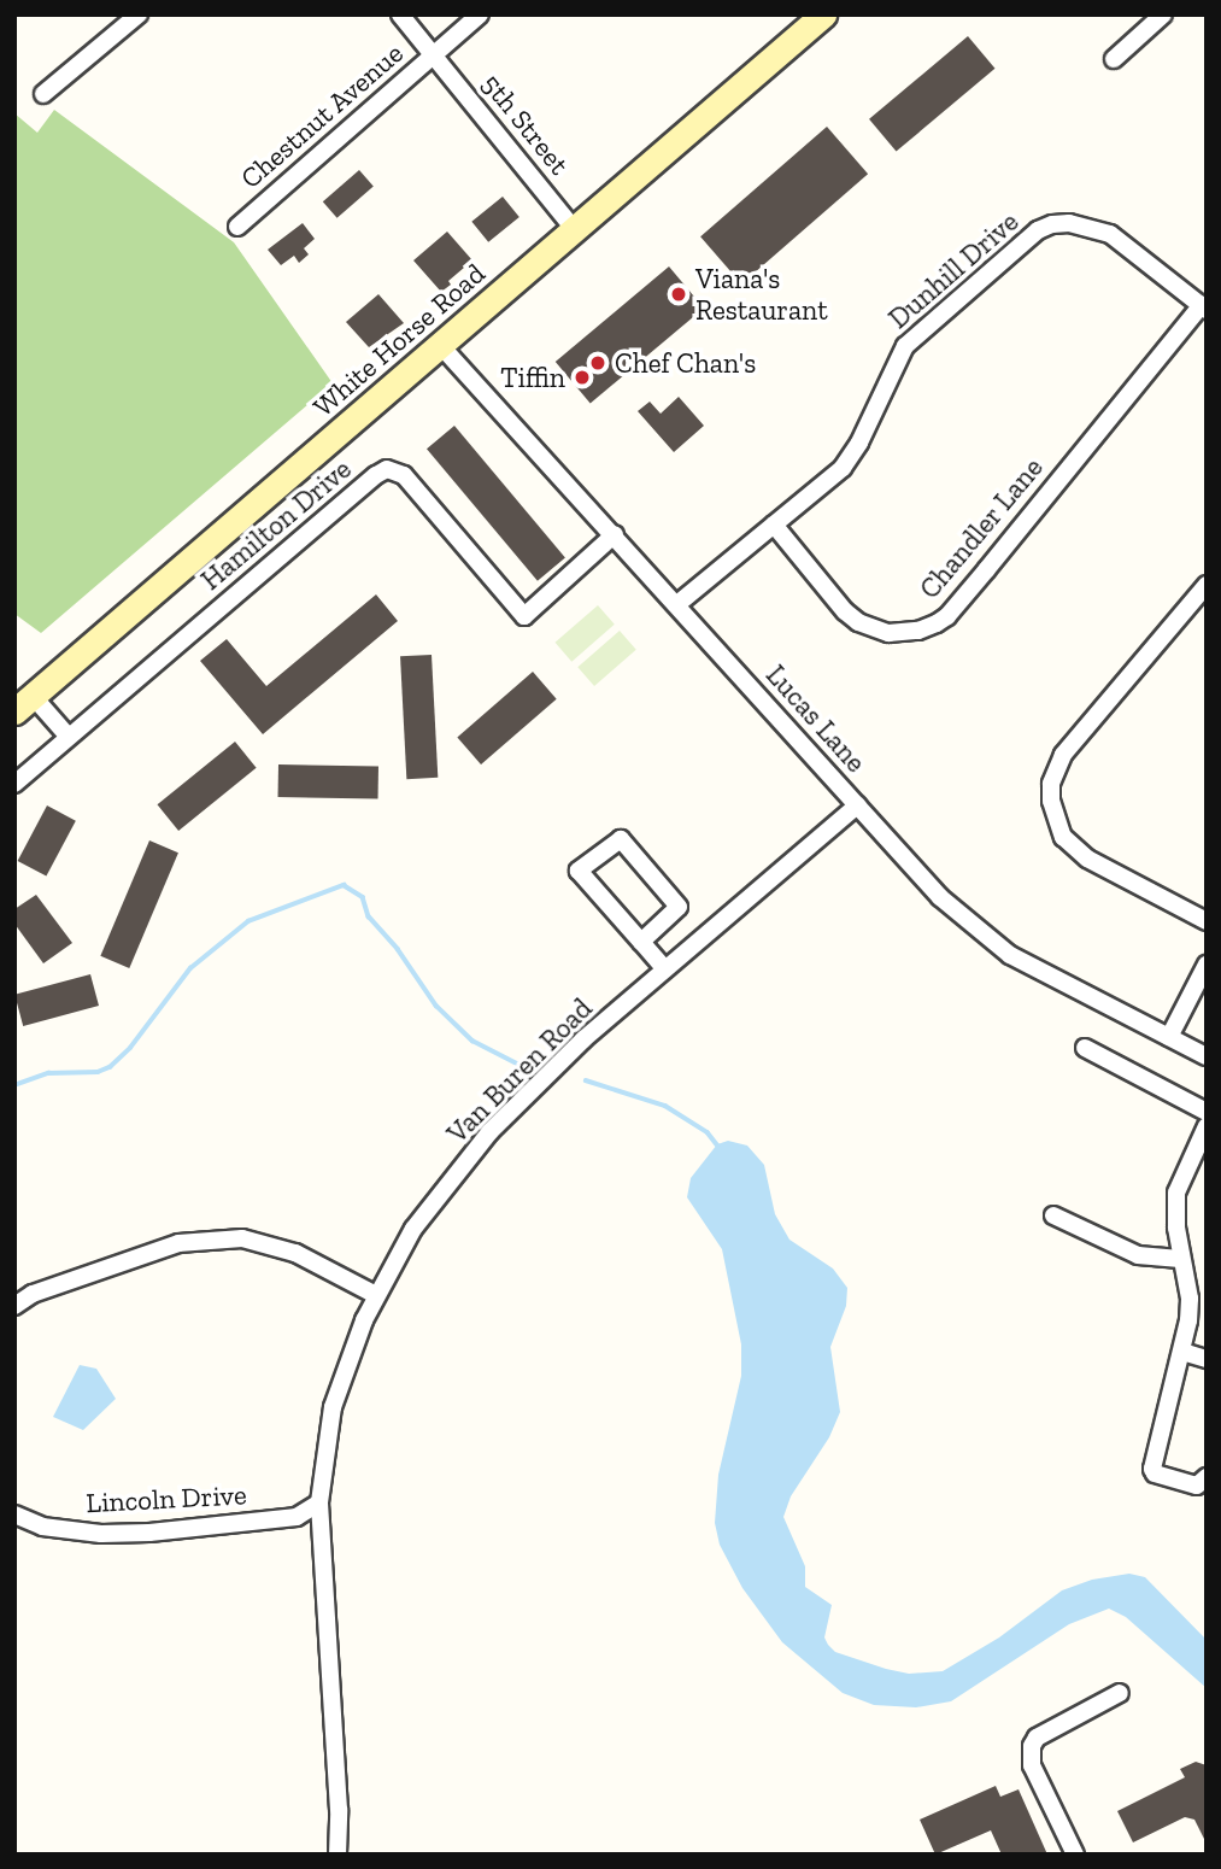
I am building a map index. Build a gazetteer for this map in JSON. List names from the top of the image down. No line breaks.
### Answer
{"streets":{"main road":["White Horse Road"],"street":["Chestnut Avenue","5th Street","Dunhill Drive","Hamilton Drive","Chandler Lane","Lucas Lane","Van Buren Road","Lincoln Drive"]},"crossings":[["Chestnut Avenue","5th Street"],["5th Street","White Horse Road"],["Dunhill Drive","Chandler Lane"],["Dunhill Drive","Lucas Lane"],["White Horse Road","Lucas Lane"],["Hamilton Drive","Lucas Lane"],["Lucas Lane","Van Buren Road"],["Van Buren Road","Lincoln Drive"]],"places":["Viana's Restaurant","Chef Chan's","Tiffin"]}
